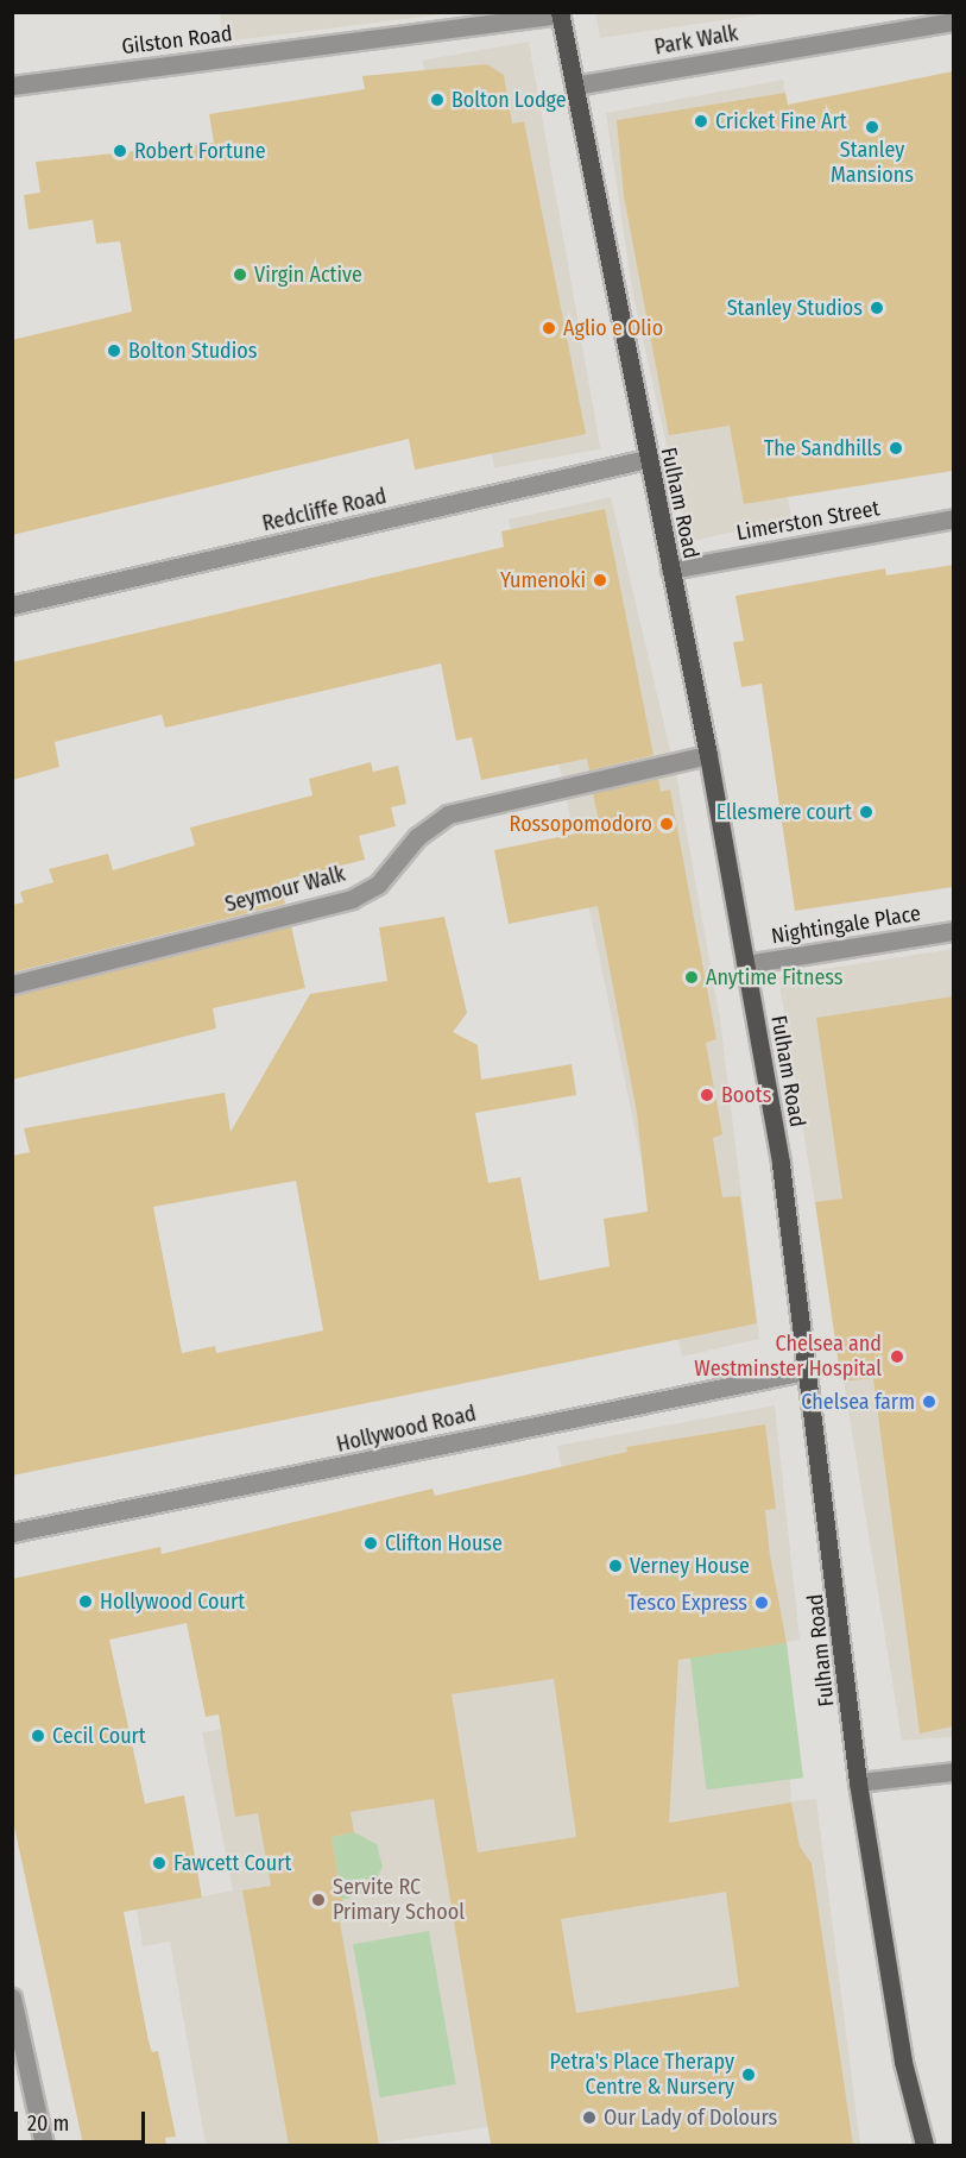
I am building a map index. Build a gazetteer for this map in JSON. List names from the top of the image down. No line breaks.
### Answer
{"streets":{"main road":["Fulham Road"],"street":["Gilston Road","Park Walk","Redcliffe Road","Limerston Street","Seymour Walk","Nightingale Place","Hollywood Road"]},"crossings":[["Gilston Road","Fulham Road"],["Park Walk","Fulham Road"],["Fulham Road","Redcliffe Road"],["Fulham Road","Limerston Street"],["Fulham Road","Seymour Walk"],["Fulham Road","Nightingale Place"],["Fulham Road","Hollywood Road"]],"places":["Bolton Lodge","Cricket Fine Art","Stanley Mansions","Robert Fortune","Virgin Active","Stanley Studios","Aglio e Olio","Bolton Studios","The Sandhills","Yumenoki","Ellesmere court","Rossopomodoro","Anytime Fitness","Boots","Chelsea and Westminster Hospital","Chelsea farm","Clifton House","Verney House","Hollywood Court","Tesco Express","Cecil Court","Fawcett Court","Servite RC Primary School","Petra's Place Therapy Centre & Nursery","Our Lady of Dolours"],"scale_bar":"20 m"}
